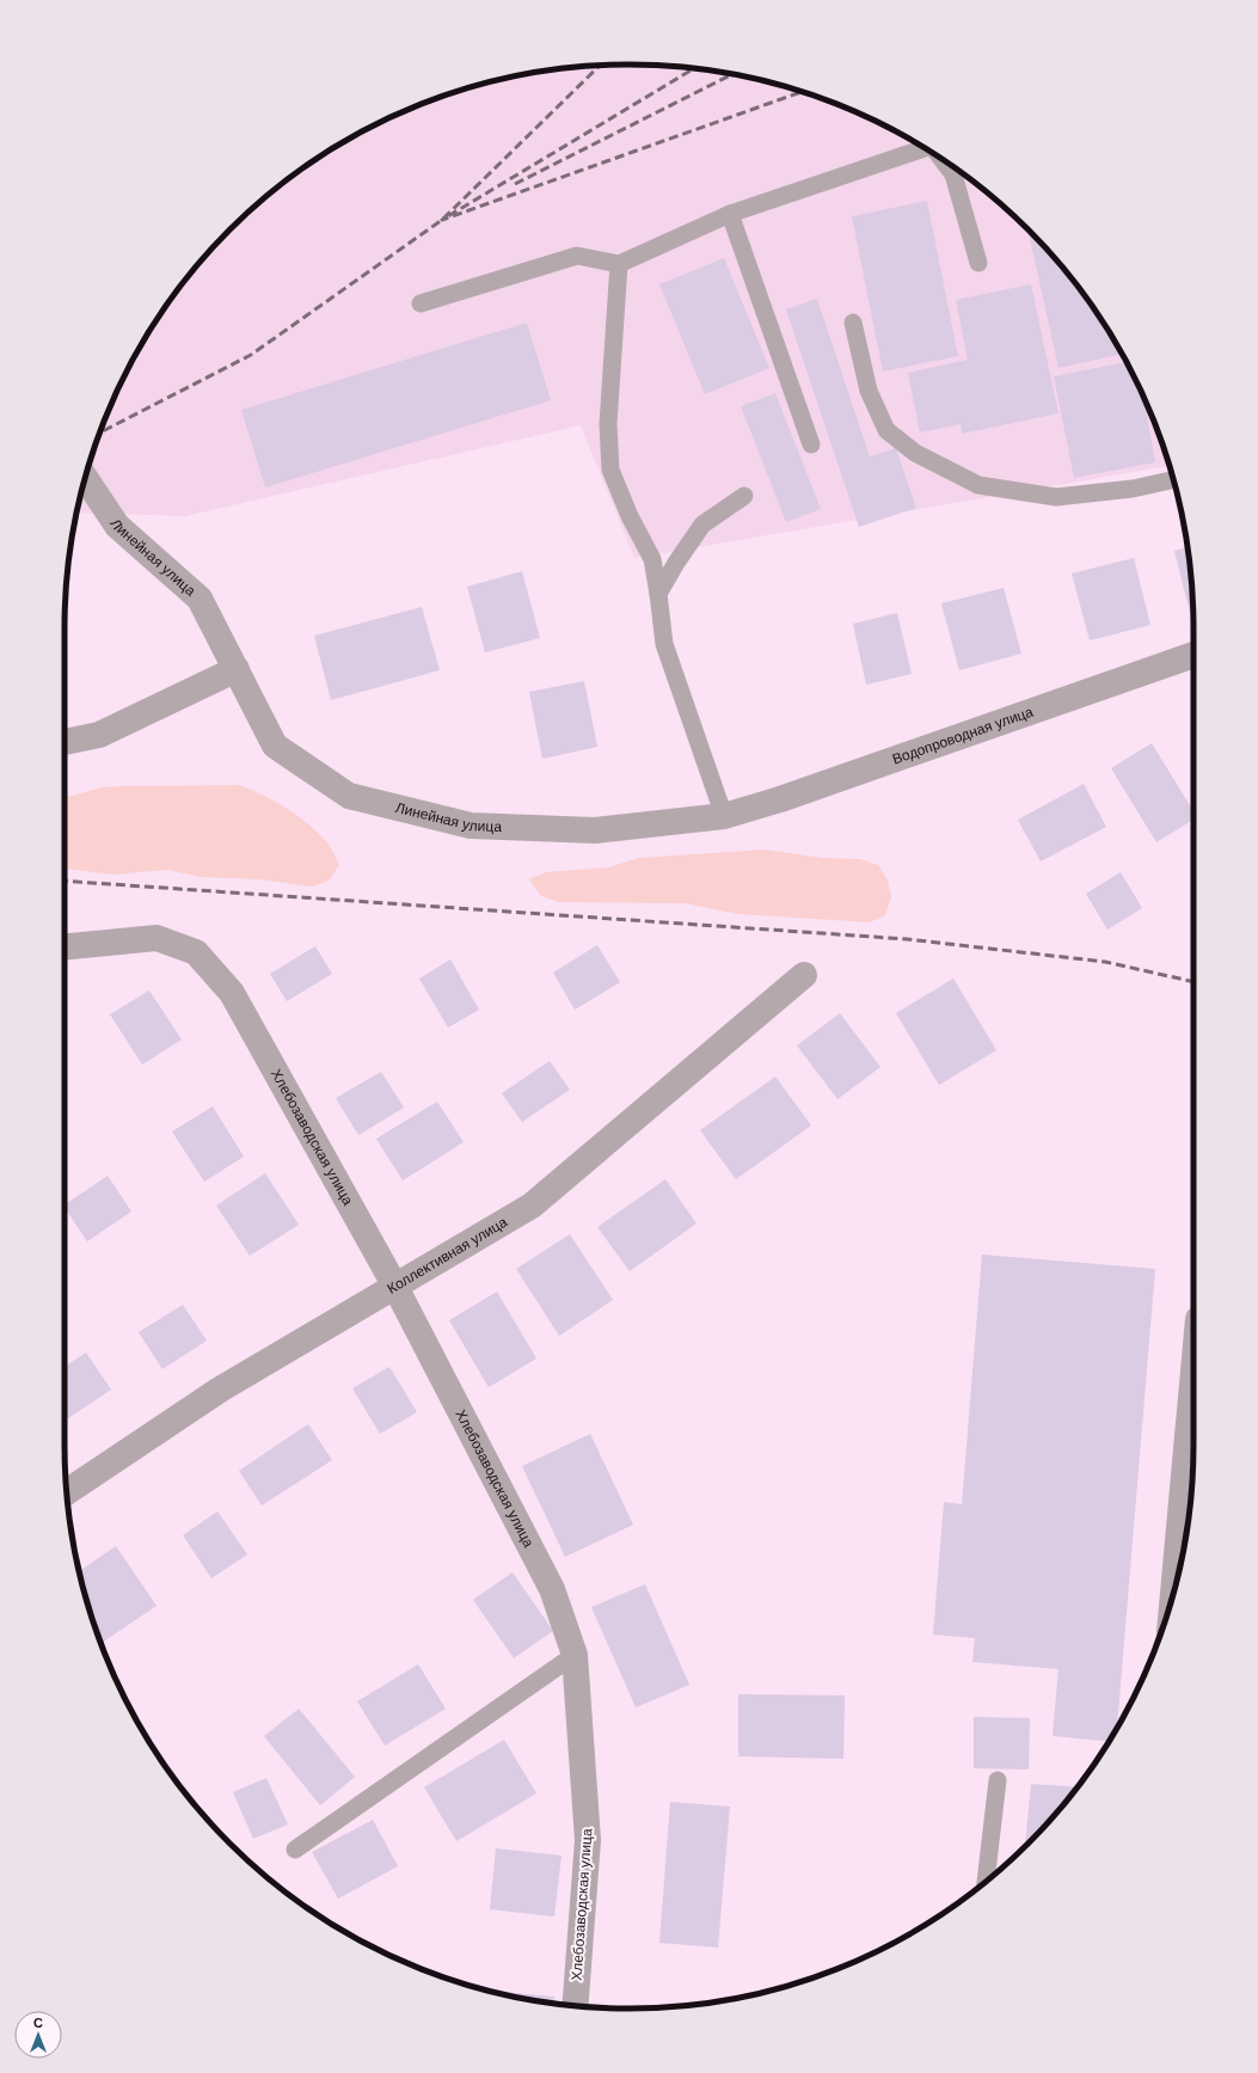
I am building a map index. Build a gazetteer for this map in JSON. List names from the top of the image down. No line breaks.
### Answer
{"streets":{"street":["Линейная улица","Водопроводная улица","Хлебозаводская улица","Коллективная улица"]},"crossings":[["Линейная улица","Водопроводная улица"],["Хлебозаводская улица","Коллективная улица"]],"north":"top"}
